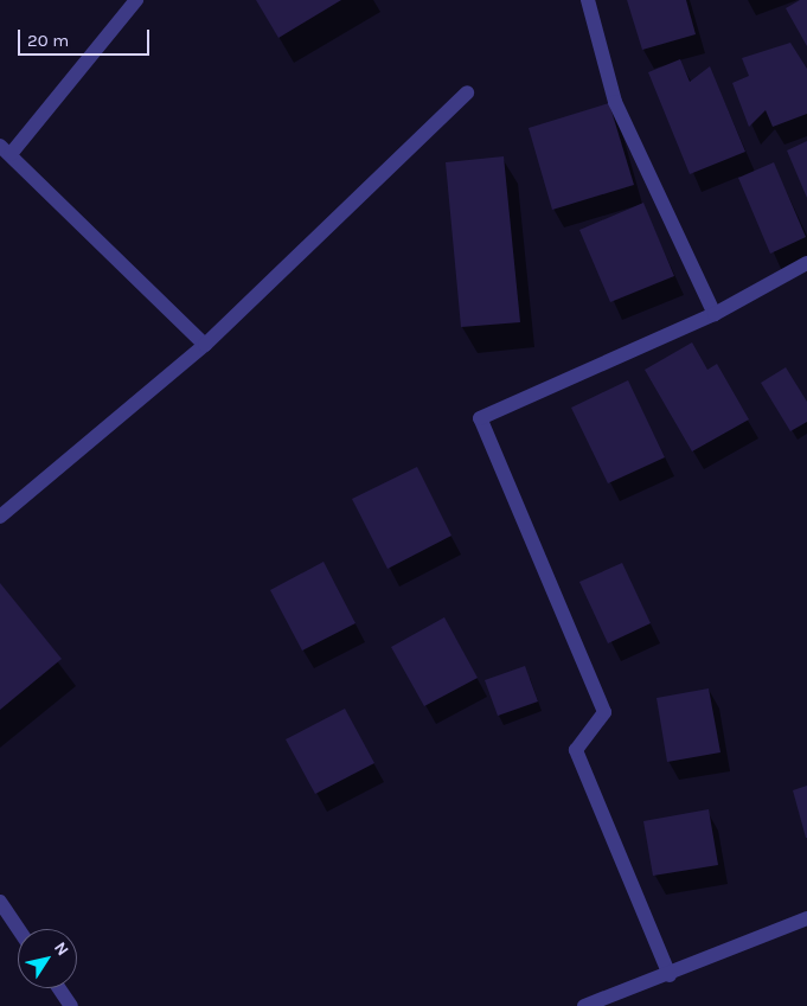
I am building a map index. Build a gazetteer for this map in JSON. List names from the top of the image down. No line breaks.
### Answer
{"scale_bar":"20 m","north":"top right"}
